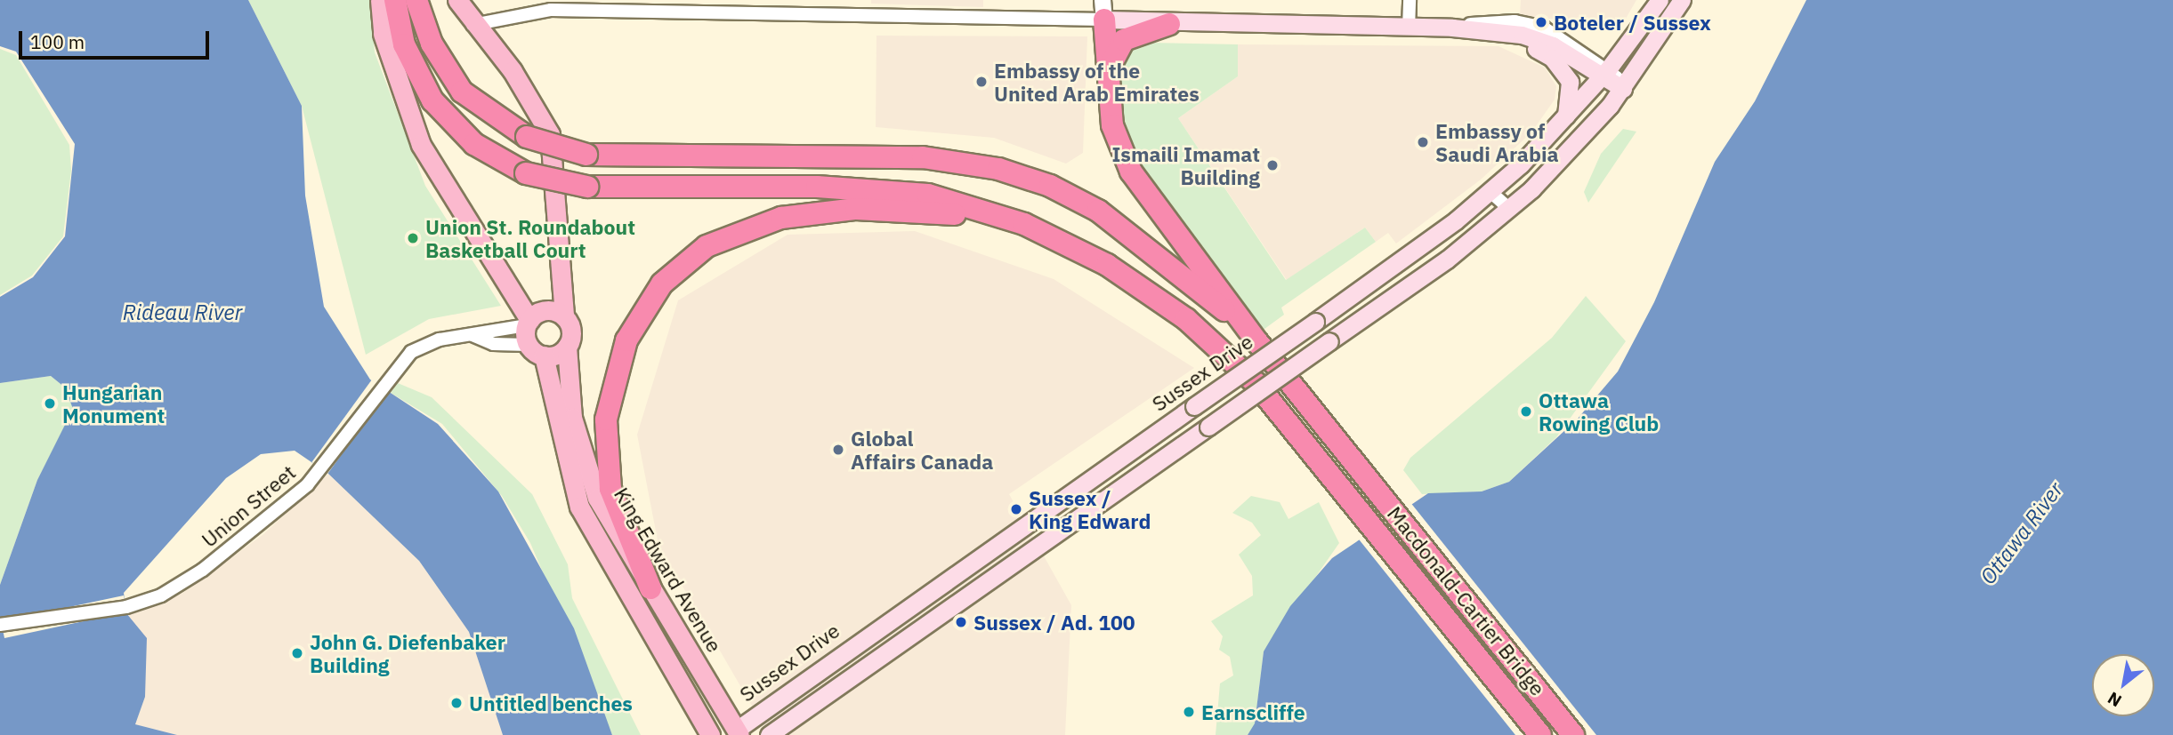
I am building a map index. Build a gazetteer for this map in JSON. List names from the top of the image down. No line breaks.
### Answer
{"streets":{"highway":["Macdonald-Cartier Bridge"],"main road":["Sussex Drive","King Edward Avenue"],"street":["Union Street"]},"crossings":[["Sussex Drive","King Edward Avenue"],["Union Street","King Edward Avenue"]],"water":["Rideau River","Ottawa River"],"places":["Boteler / Sussex","Embassy of the United Arab Emirates","Embassy of Saudi Arabia","Ismaili Imamat Building","Union St. Roundabout Basketball Court","Hungarian Monument","Ottawa Rowing Club","Global Affairs Canada","Sussex / King Edward","Sussex / Ad. 100","John G. Diefenbaker Building","Untitled benches","Earnscliffe"],"scale_bar":"100 m","north":"bottom left"}
